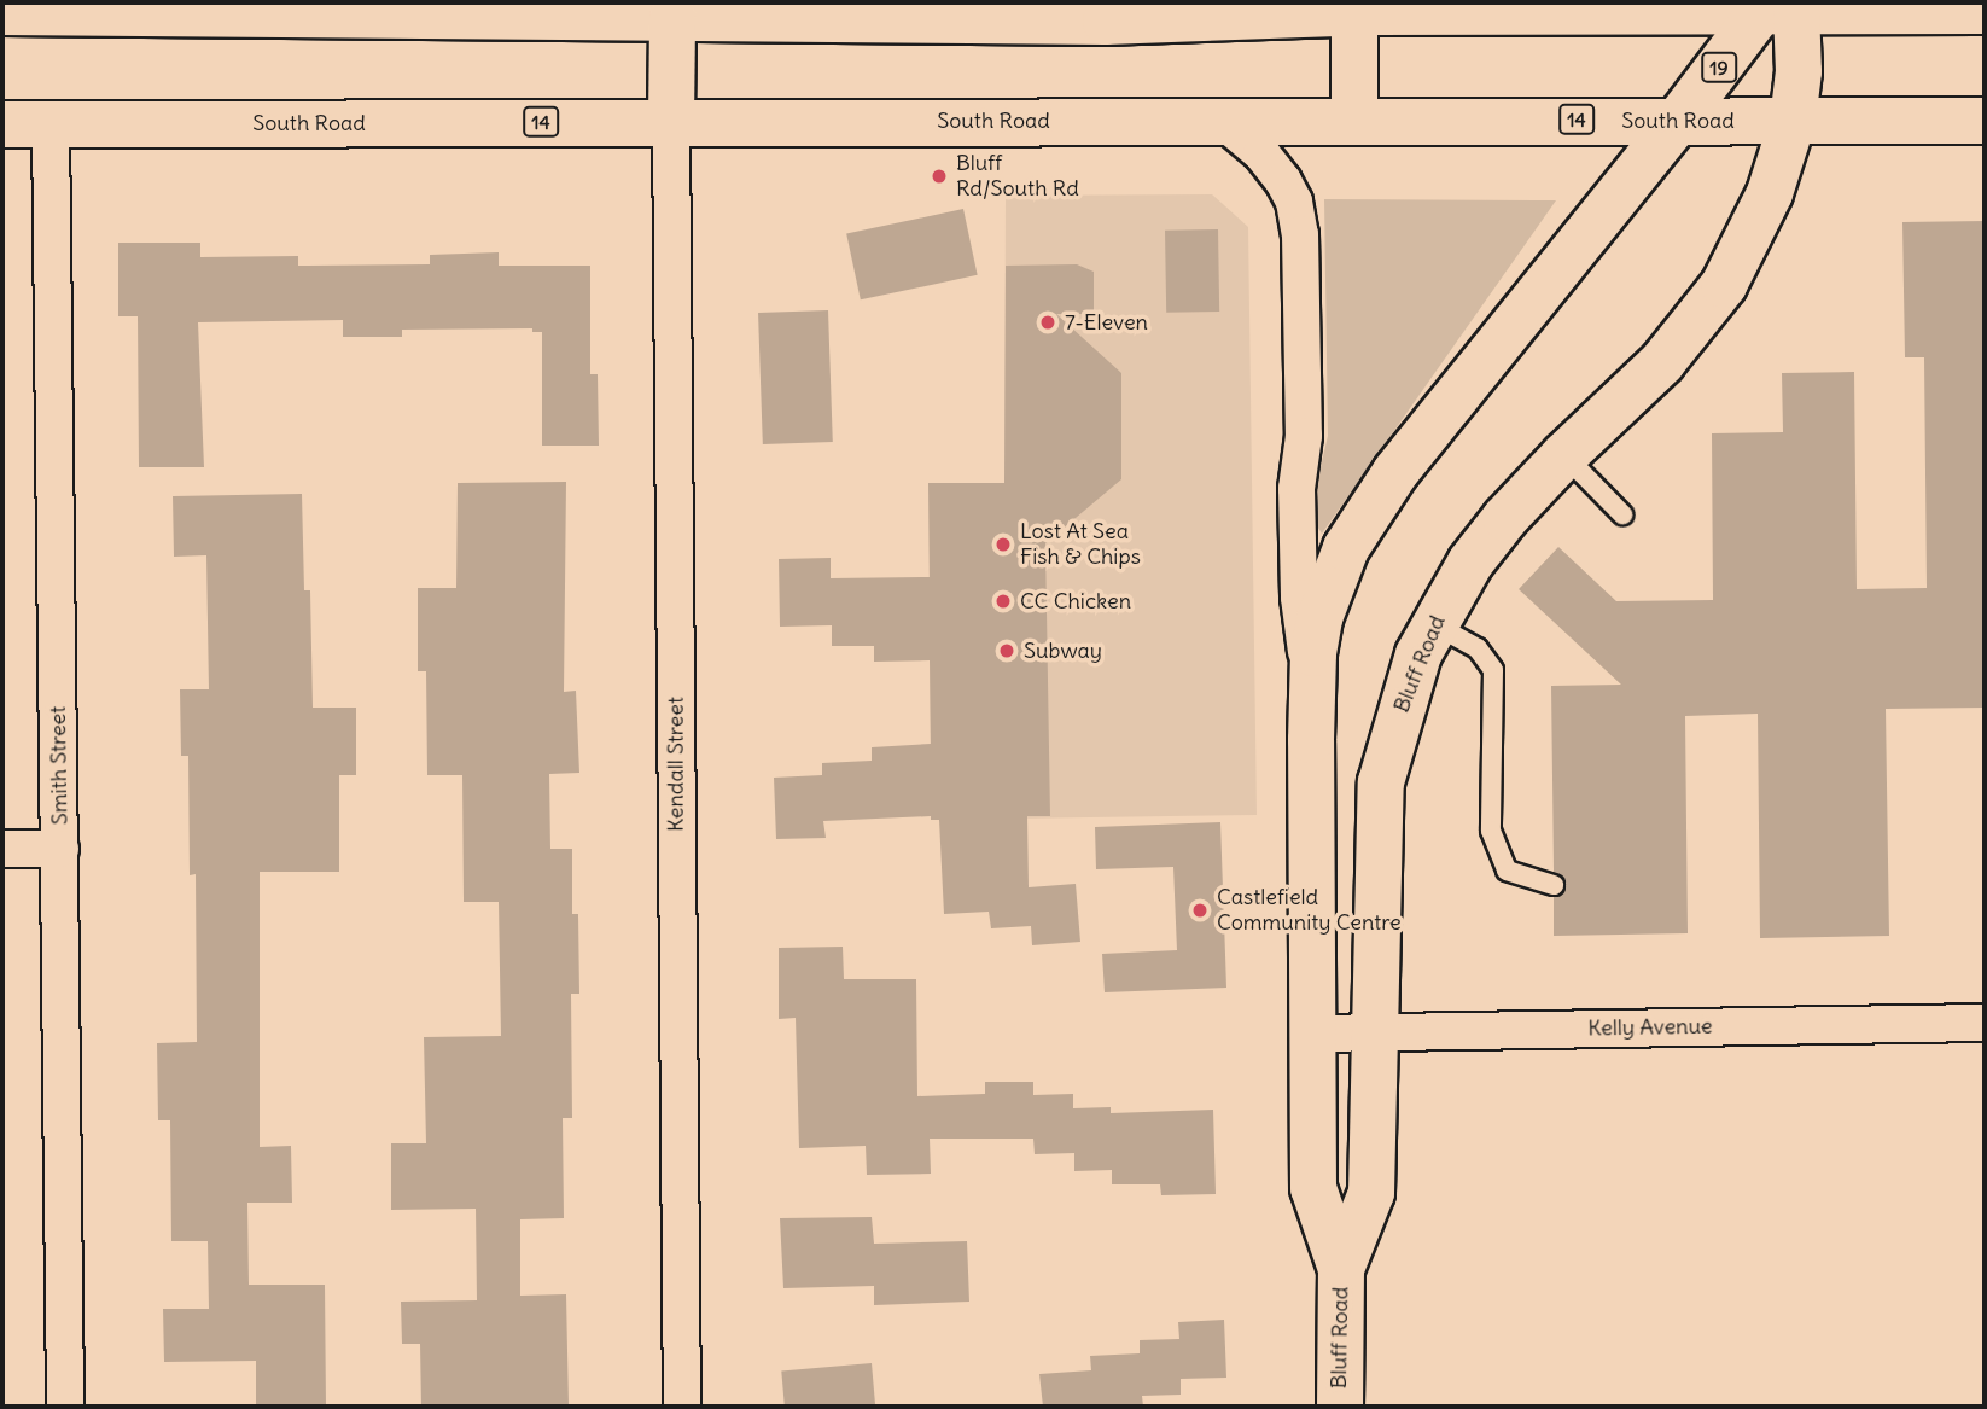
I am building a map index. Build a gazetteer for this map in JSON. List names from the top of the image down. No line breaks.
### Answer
{"streets":{"main road":["19","14","South Road","Bluff Road"],"street":["Kendall Street","Smith Street","Kelly Avenue"]},"crossings":[["19","South Road"],["19","Bluff Road"],["South Road","Bluff Road"],["South Road","Kendall Street"],["South Road","Smith Street"],["Bluff Road","Kelly Avenue"]],"places":["Bluff Rd/South Rd","7-Eleven","Lost At Sea Fish & Chips","CC Chicken","Subway","Castlefield Community Centre"]}
